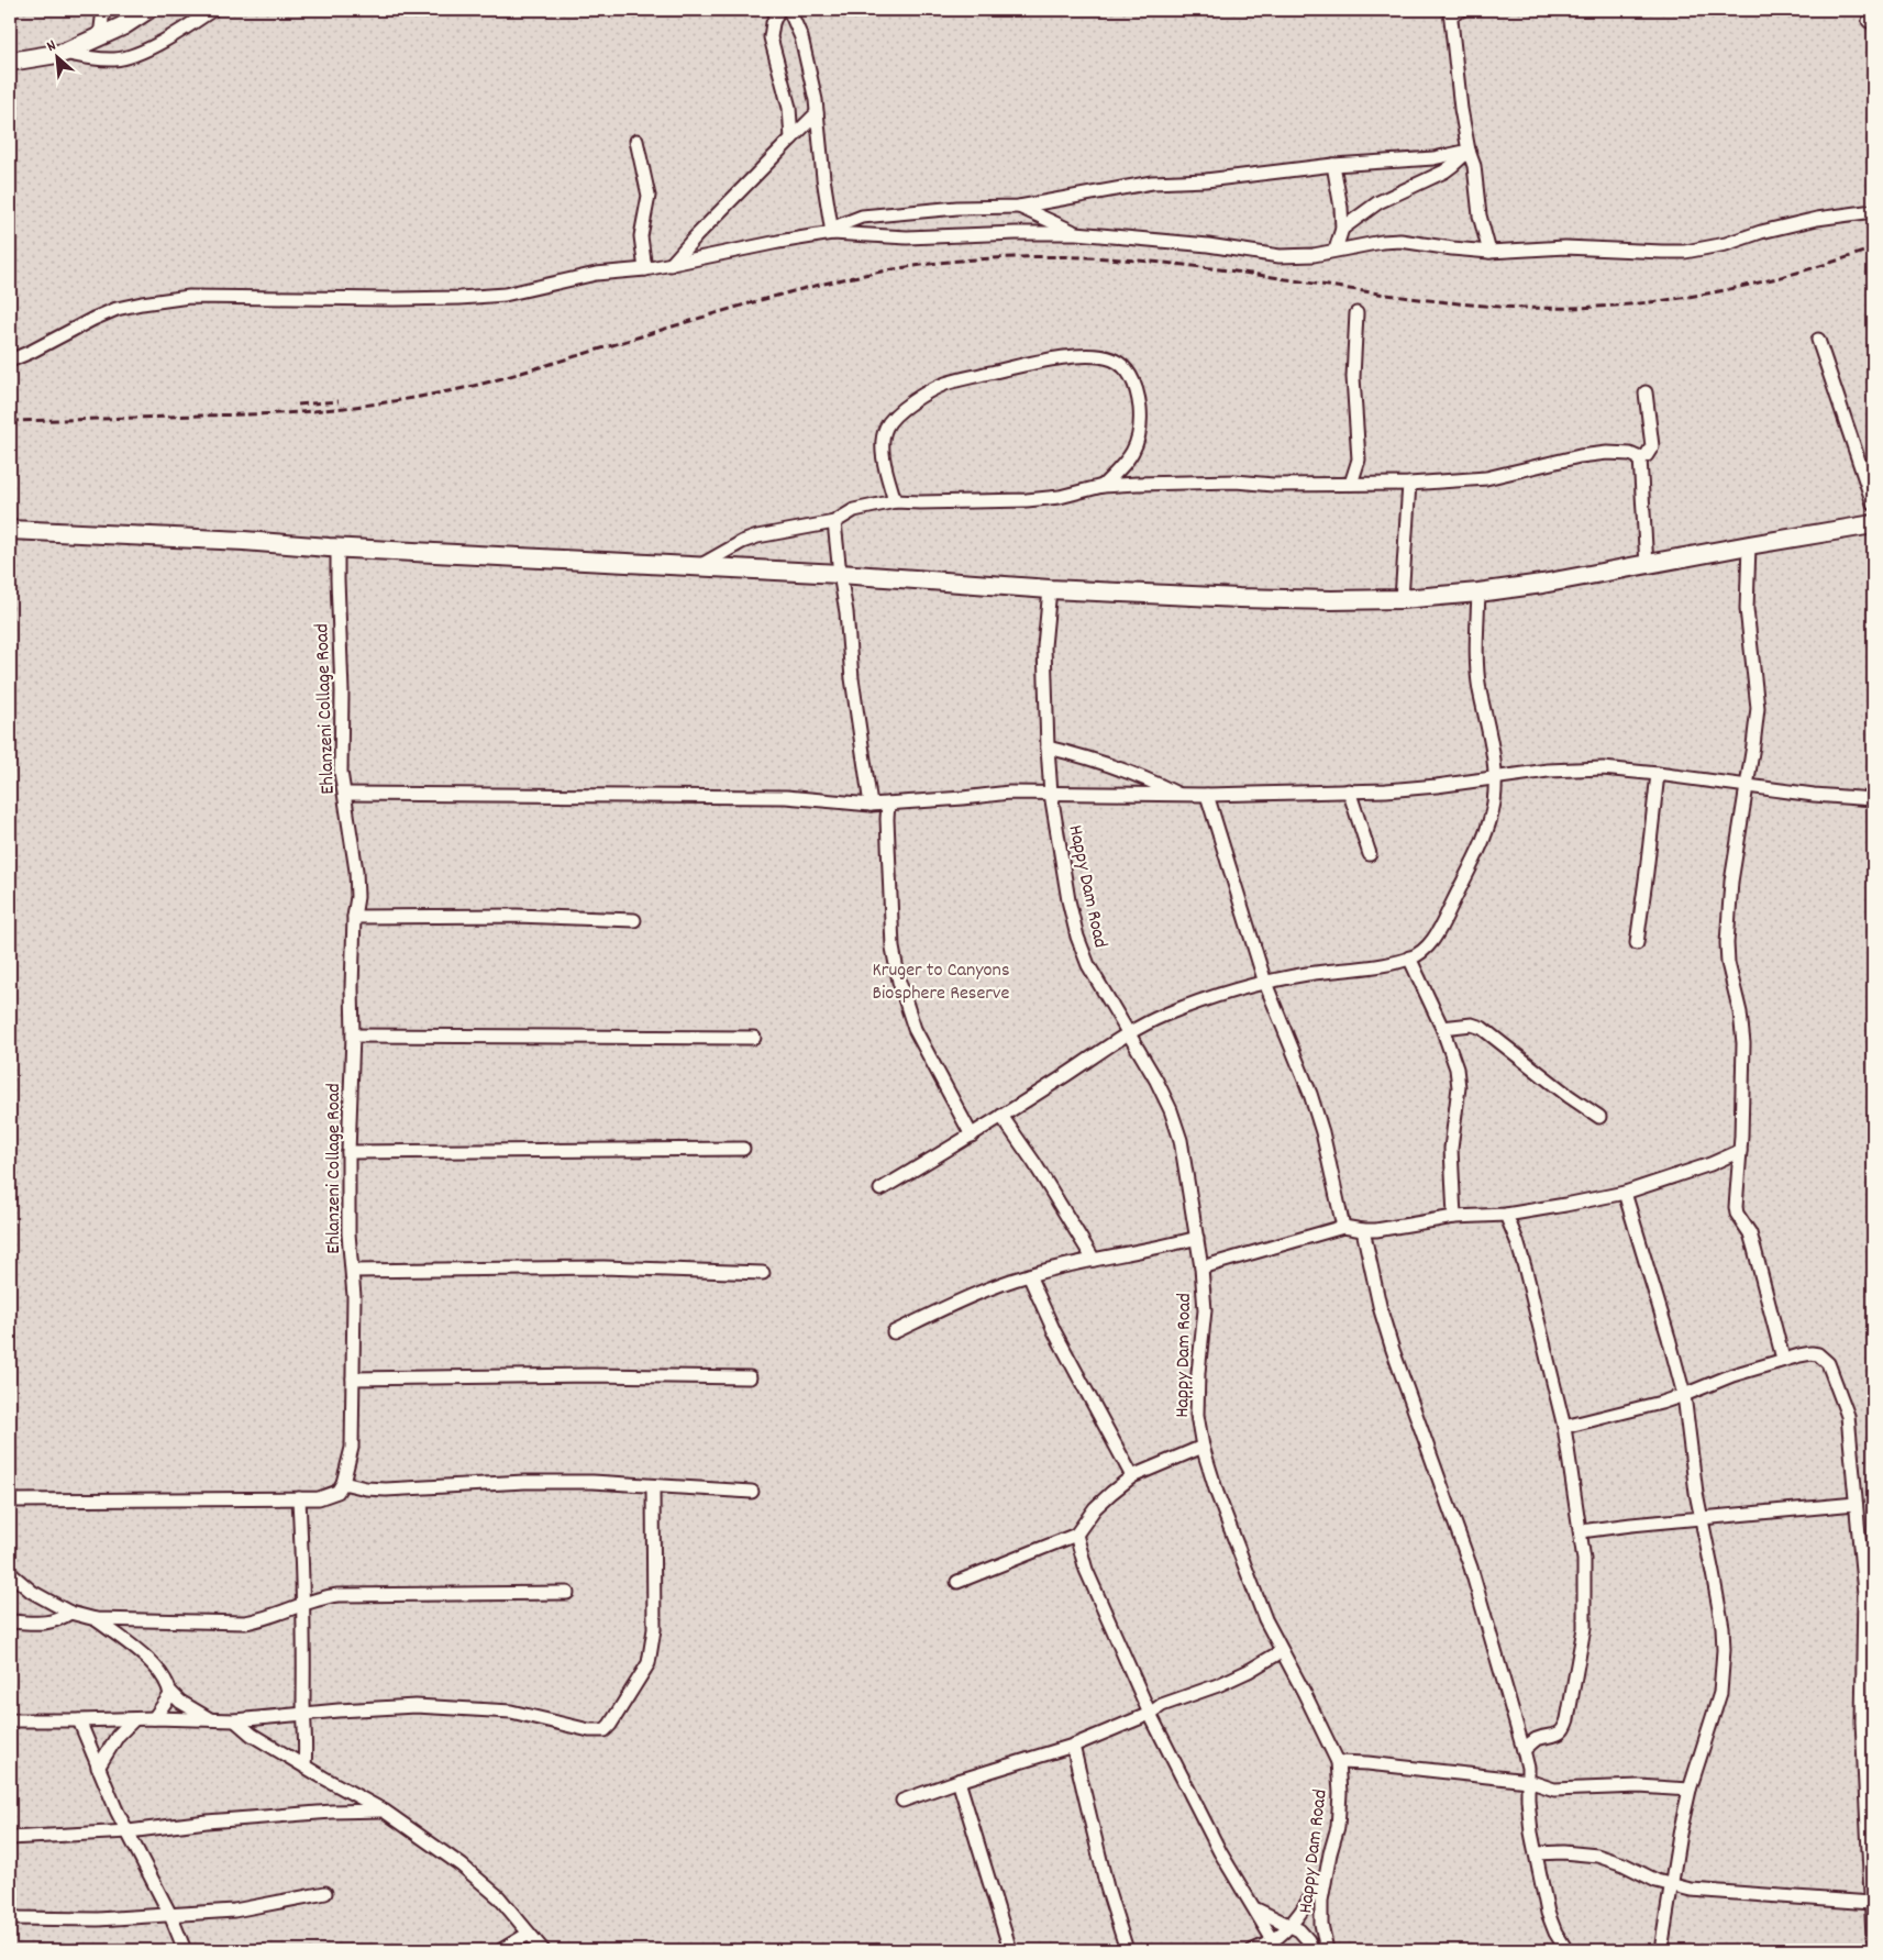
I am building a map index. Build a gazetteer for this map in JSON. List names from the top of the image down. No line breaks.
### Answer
{"streets":{"street":["Ehlanzeni Collage Road","Happy Dam Road"]},"parks":["Kruger to Canyons Biosphere Reserve"],"north":"top left"}
